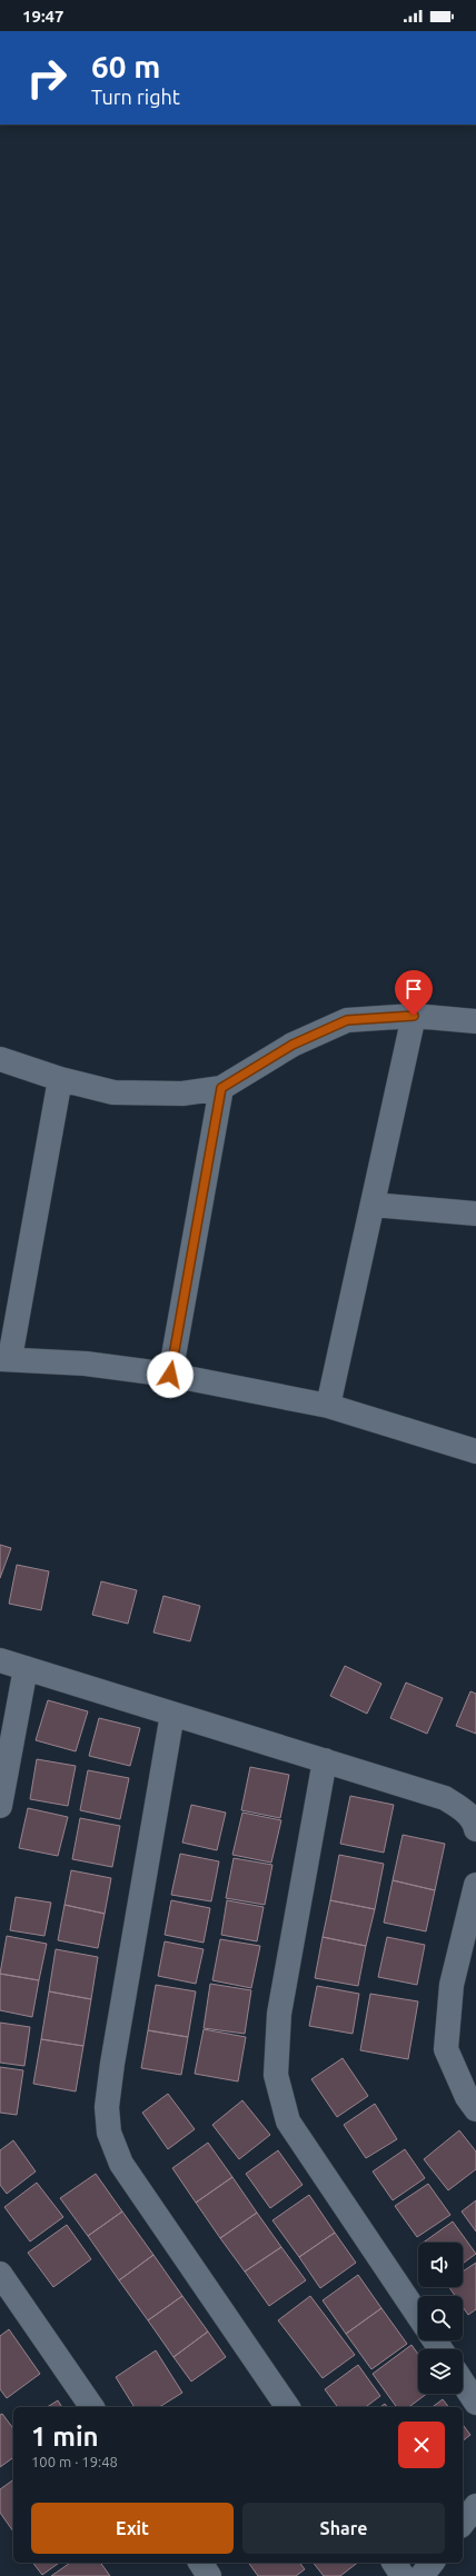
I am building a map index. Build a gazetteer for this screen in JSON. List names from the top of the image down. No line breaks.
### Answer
{"page":{"status":"19:47","turn":["60 m","Turn right"],"heading":["1 min","100 m · 19:48"],"buttons":["Exit","Share"]}}
